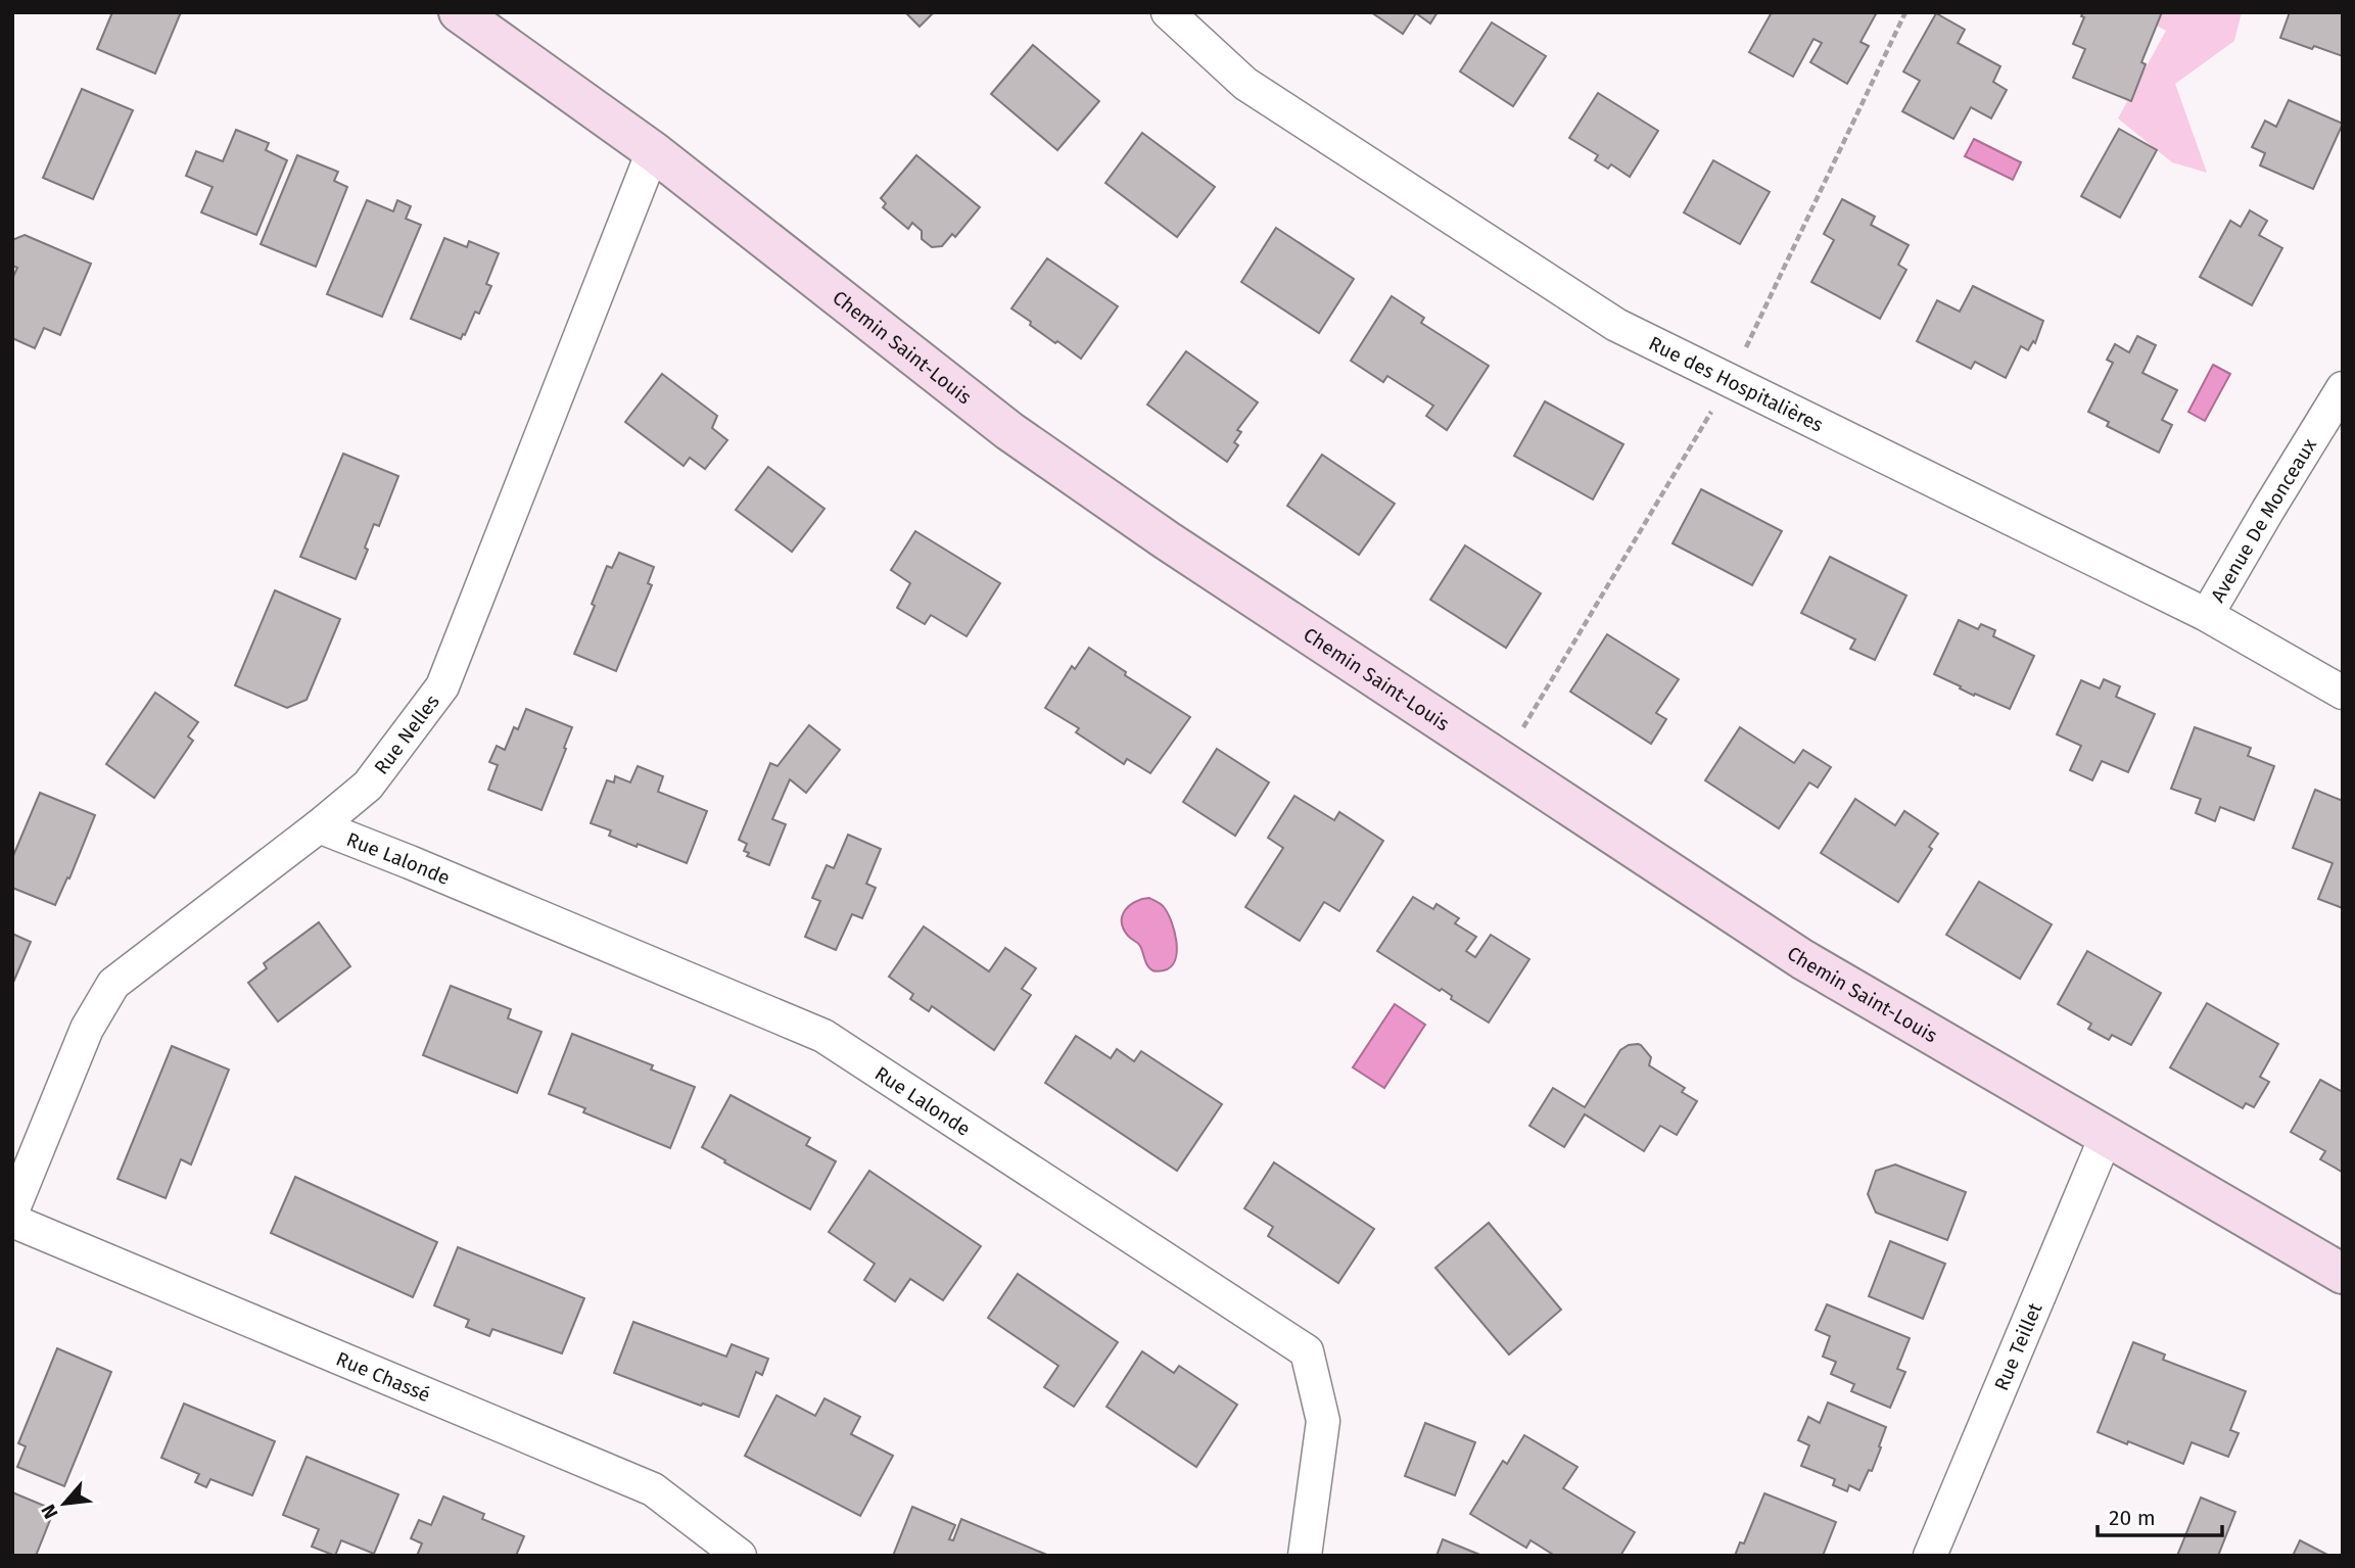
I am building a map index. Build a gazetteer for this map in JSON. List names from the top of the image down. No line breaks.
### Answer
{"streets":{"street":["Chemin Saint-Louis","Rue des Hospitalières","Avenue De Monceaux","Rue Nelles","Rue Lalonde","Rue Teillet","Rue Chassé"]},"crossings":[["Chemin Saint-Louis","Rue Nelles"],["Chemin Saint-Louis","Rue Teillet"],["Rue des Hospitalières","Avenue De Monceaux"],["Rue Nelles","Rue Lalonde"]],"scale_bar":"20 m","north":"bottom left"}
